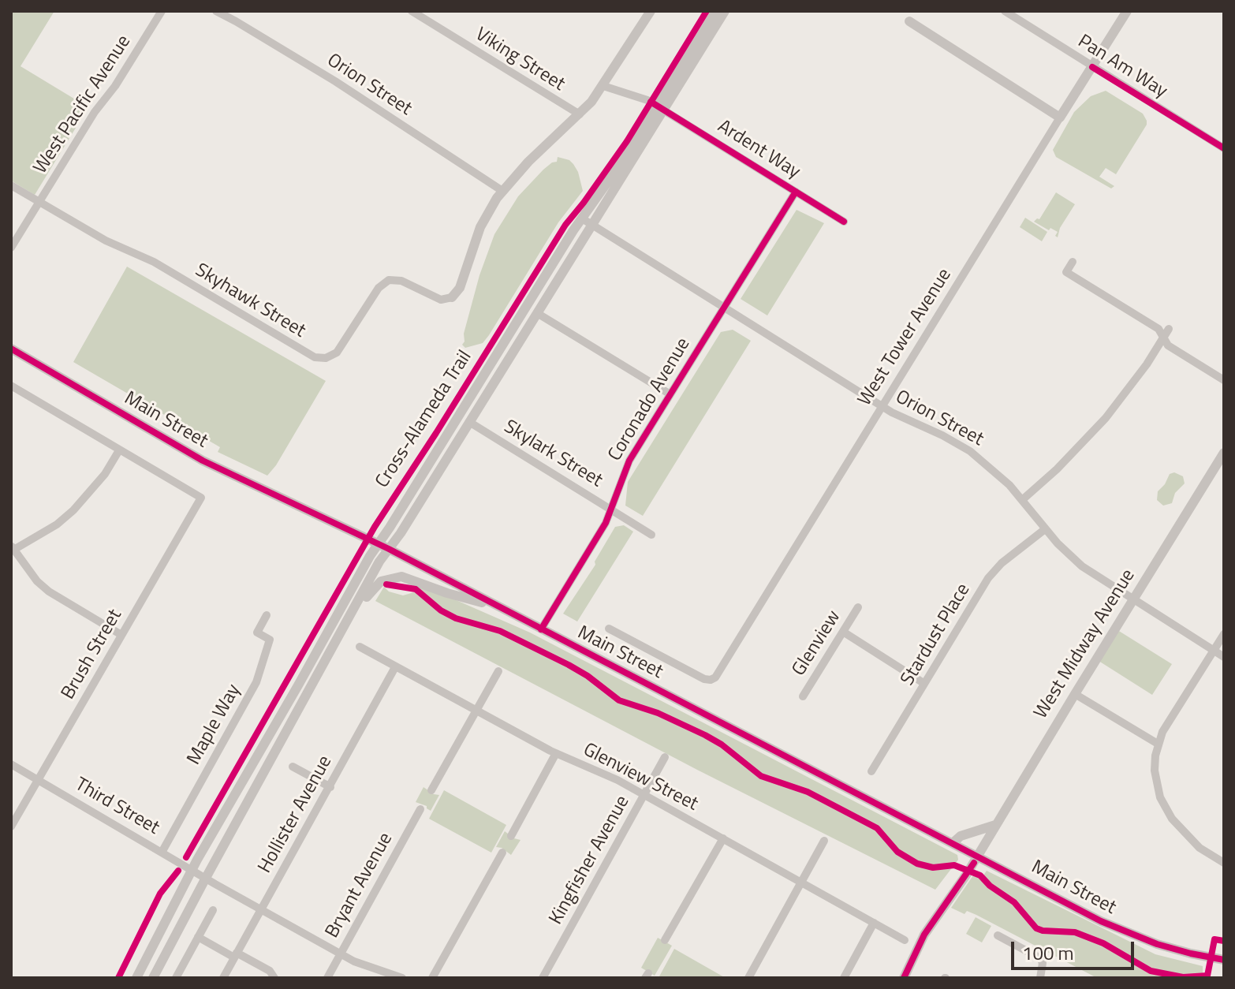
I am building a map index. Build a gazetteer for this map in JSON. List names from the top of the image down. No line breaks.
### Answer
{"streets":{"street":["Viking Street","Pan Am Way","Orion Street","West Pacific Avenue","Ardent Way","Skyhawk Street","West Tower Avenue","Coronado Avenue","Main Street","Skylark Street","Stardust Place","Glenview","West Midway Avenue","Brush Street","Maple Way","Glenview Street","Third Street","Hollister Avenue","Kingfisher Avenue","Bryant Avenue"],"cycle path":["Cross-Alameda Trail"]},"crossings":[["Pan Am Way","West Tower Avenue"],["Orion Street","West Tower Avenue"],["Orion Street","Coronado Avenue"],["Orion Street","Stardust Place"],["Orion Street","West Midway Avenue"],["West Pacific Avenue","Skyhawk Street"],["Ardent Way","Coronado Avenue"],["Coronado Avenue","Main Street"],["Coronado Avenue","Skylark Street"],["Main Street","West Midway Avenue"],["Brush Street","Third Street"],["Maple Way","Third Street"],["Glenview Street","Hollister Avenue"],["Glenview Street","Kingfisher Avenue"],["Third Street","Hollister Avenue"],["Third Street","Bryant Avenue"]],"scale_bar":"100 m"}
